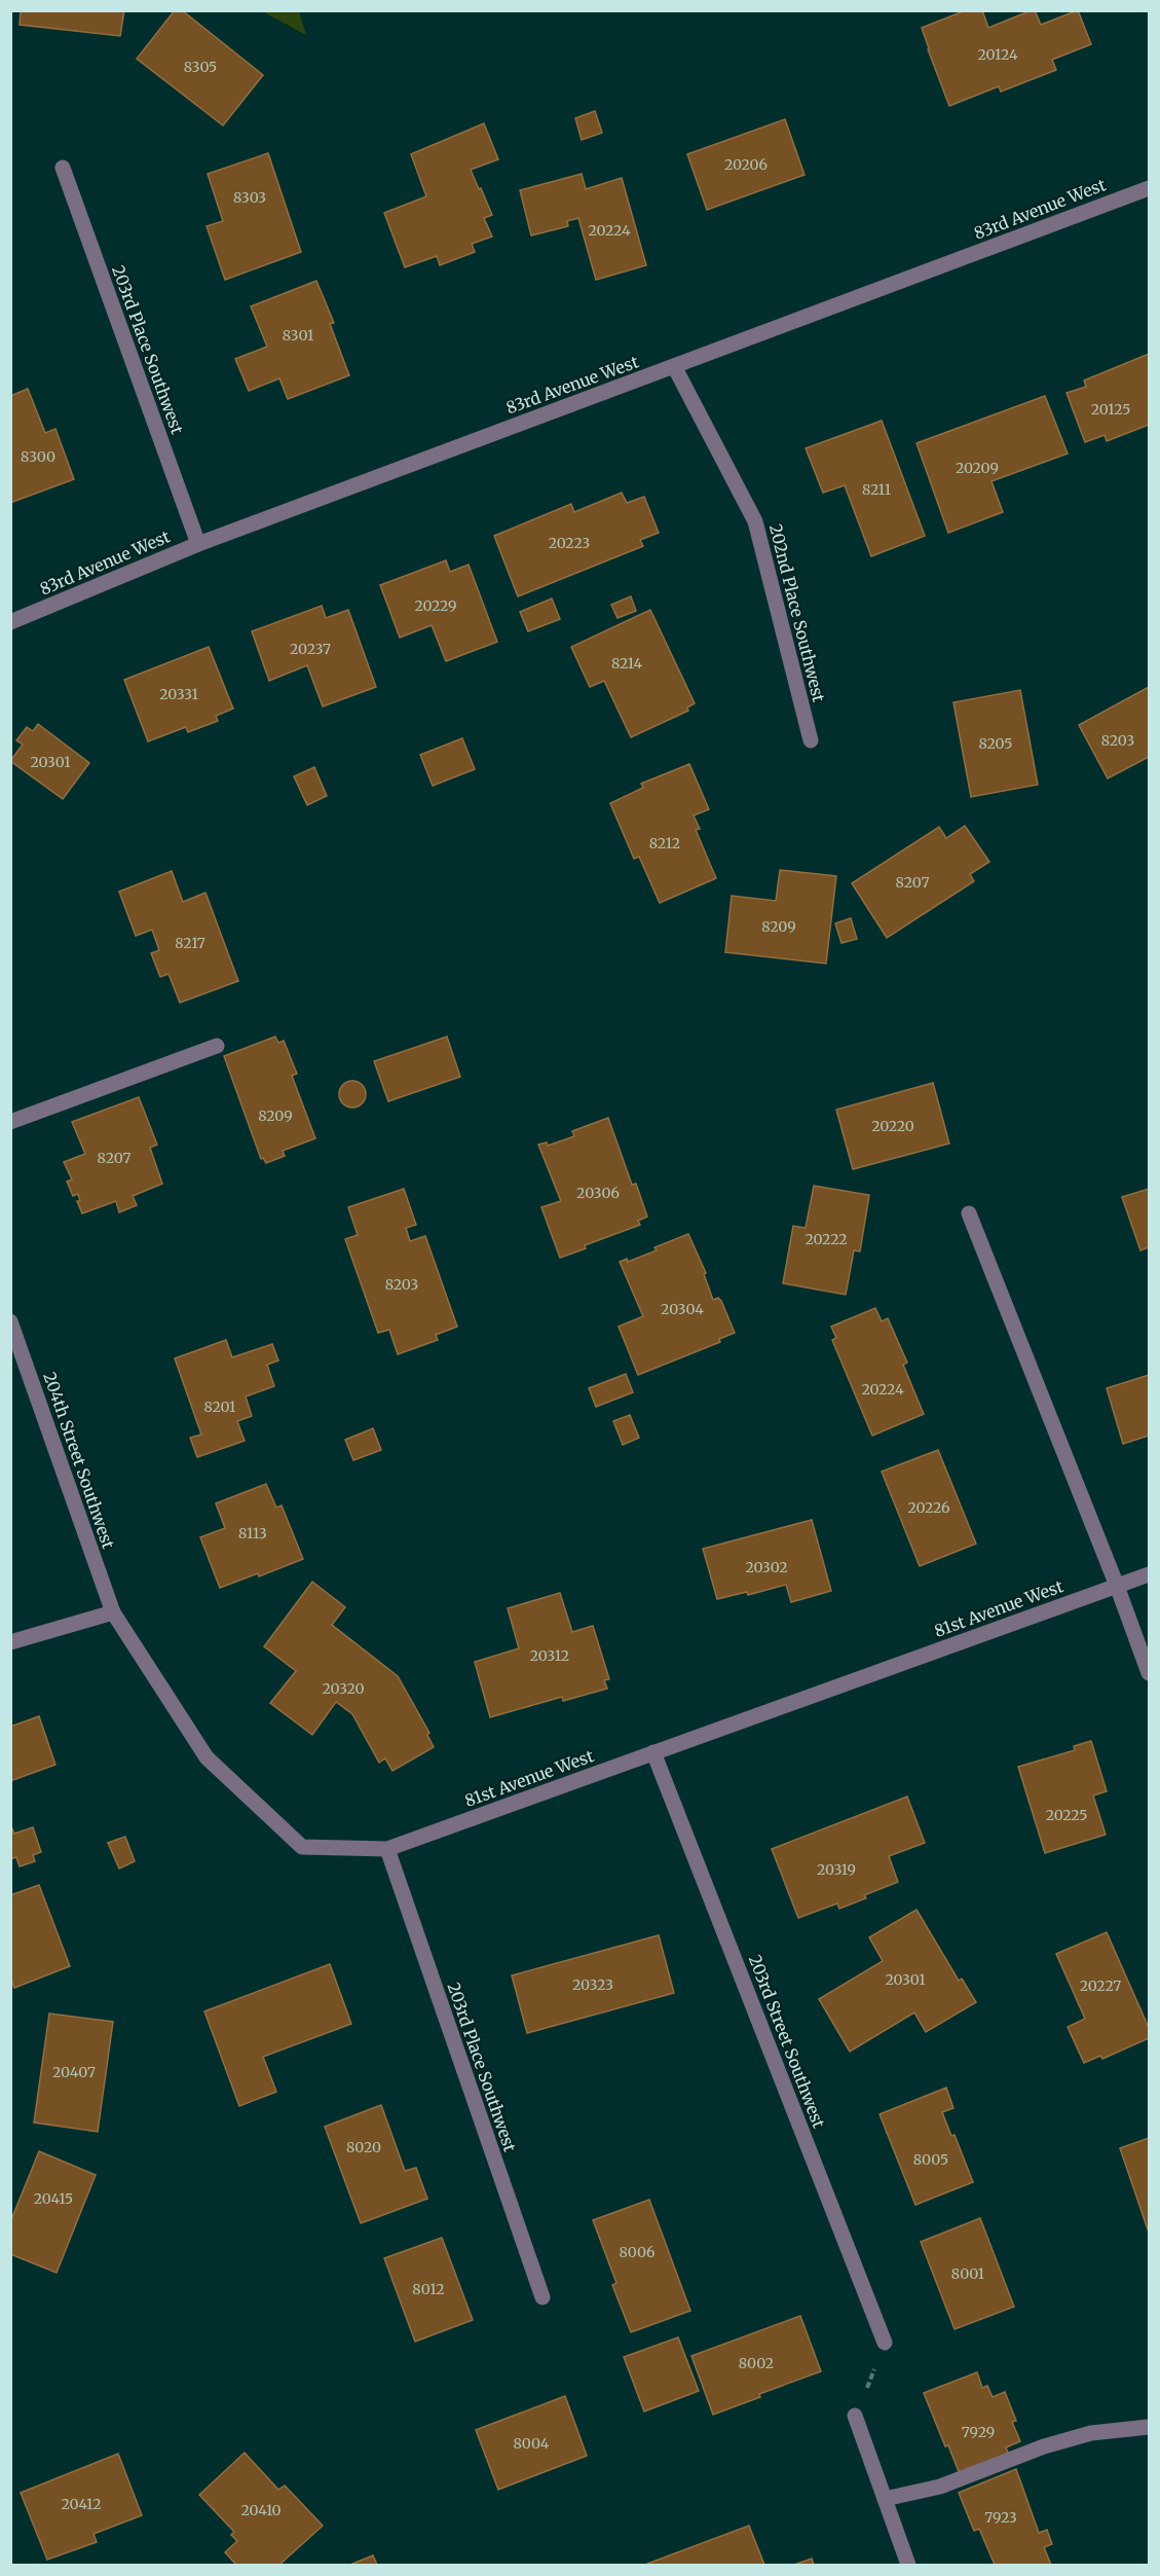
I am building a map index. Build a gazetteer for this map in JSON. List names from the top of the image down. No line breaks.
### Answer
{"streets":{"street":["83rd Avenue West","203rd Place Southwest","202nd Place Southwest","204th Street Southwest","81st Avenue West","203rd Street Southwest"]},"crossings":[["83rd Avenue West","203rd Place Southwest"],["83rd Avenue West","202nd Place Southwest"],["203rd Place Southwest","81st Avenue West"],["204th Street Southwest","81st Avenue West"],["81st Avenue West","203rd Street Southwest"]],"house_numbers":["20124","8305","20206","8303","20224","8301","20125","8300","20209","8211","20223","20229","20237","8214","20331","8203","8205","20301","8212","8207","8209","8217","8209","20220","8207","20306","20222","8203","20304","20224","8201","20226","8113","20302","20312","20320","20225","20319","20301","20323","20227","20407","8020","8005","20415","8006","8001","8012","8002","7929","8004","20412","20410","7923"]}
